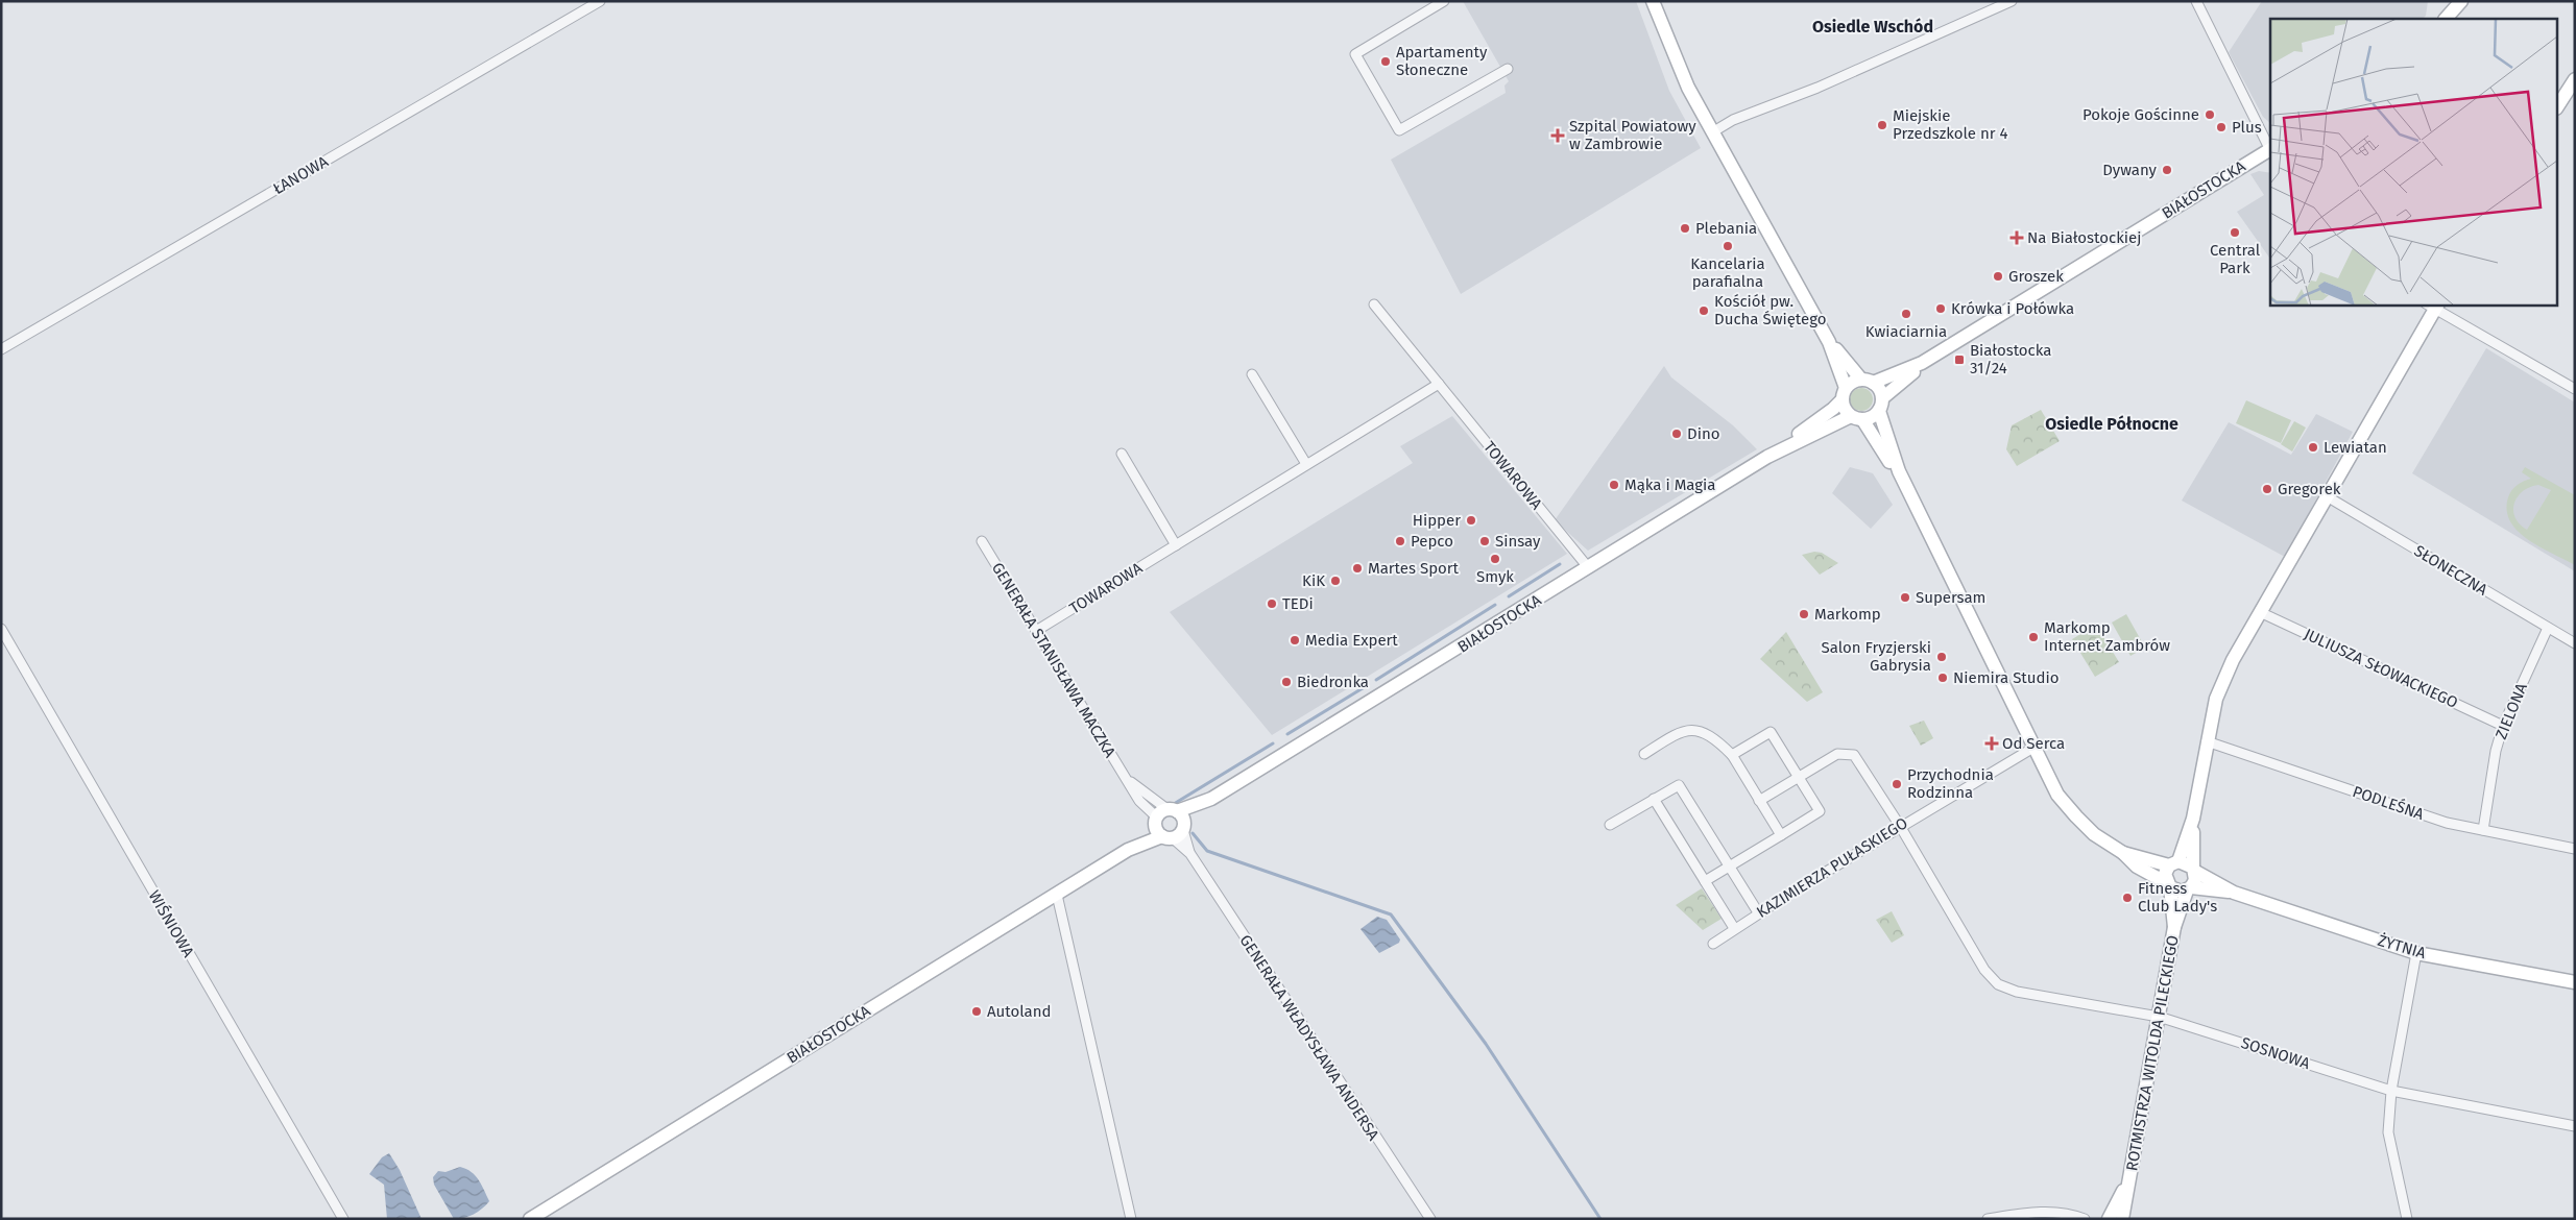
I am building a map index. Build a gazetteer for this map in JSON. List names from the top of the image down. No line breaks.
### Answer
{"streets":{"street":["ŁANOWA","BIAŁOSTOCKA","TOWAROWA","SŁONECZNA","GENERAŁA STANISŁAWA MACZKA","JULIUSZA SŁOWACKIEGO","ZIELONA","PODLEŚNA","KAZIMIERZA PUŁASKIEGO","WIŚNIOWA","ŻYTNIA","GENERAŁA WŁADYSŁAWA ANDERSA","ROTMISTRZA WITOLDA PILECKIEGO","SOSNOWA"]},"crossings":[["BIAŁOSTOCKA","TOWAROWA"],["BIAŁOSTOCKA","GENERAŁA STANISŁAWA MACZKA"],["BIAŁOSTOCKA","GENERAŁA WŁADYSŁAWA ANDERSA"],["TOWAROWA","GENERAŁA STANISŁAWA MACZKA"],["SŁONECZNA","ZIELONA"],["JULIUSZA SŁOWACKIEGO","ZIELONA"],["ZIELONA","PODLEŚNA"],["KAZIMIERZA PUŁASKIEGO","SOSNOWA"],["ŻYTNIA","ROTMISTRZA WITOLDA PILECKIEGO"],["ROTMISTRZA WITOLDA PILECKIEGO","SOSNOWA"]],"districts":["Osiedle Wschód","Osiedle Północne"],"places":{"other":["Apartamenty Słoneczne","Pokoje Gościnne","Miejskie Przedszkole nr 4","Plus","Dywany","Plebania","Central Park","Kancelaria parafialna","Groszek","Krówka i Połówka","Kościół pw. Ducha Świętego","Kwiaciarnia","Dino","Lewiatan","Mąka i Magia","Gregorek","Hipper","Pepco","Sinsay","Smyk","Martes Sport","KiK","Supersam","TEDi","Markomp","Markomp Internet Zambrów","Media Expert","Salon Fryzjerski Gabrysia","Niemira Studio","Biedronka","Przychodnia Rodzinna","Fitness Club Lady's","Autoland"],"health":["Szpital Powiatowy w Zambrowie","Na Białostockiej","Od Serca"],"transit":["Białostocka 31/24"]}}
